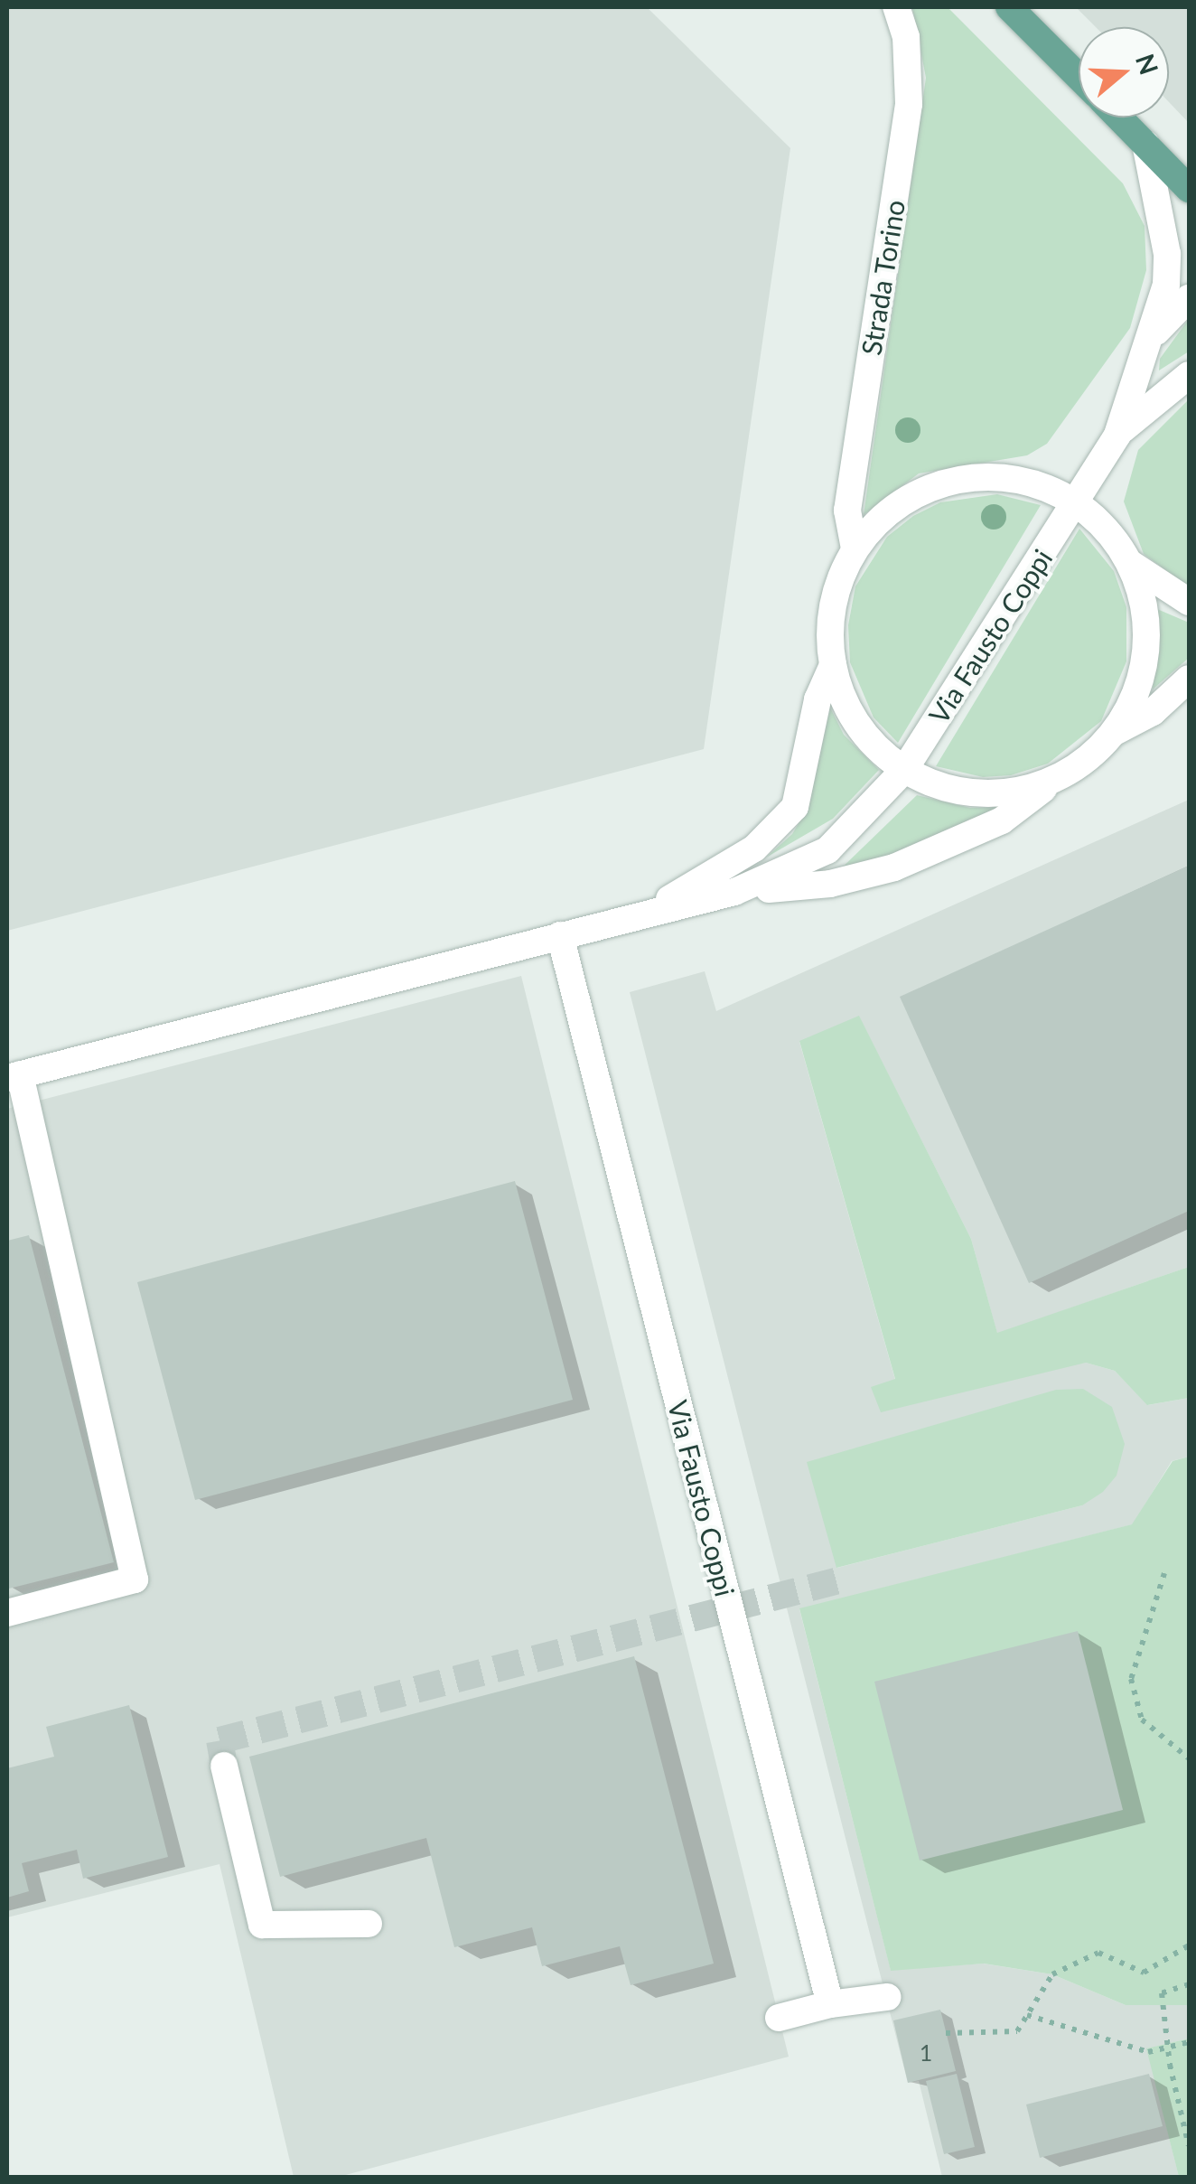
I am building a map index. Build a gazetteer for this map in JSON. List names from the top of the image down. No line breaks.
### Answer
{"streets":{"street":["Strada Torino","Via Fausto Coppi"]},"crossings":[["Strada Torino","Via Fausto Coppi"]],"house_numbers":["1"],"north":"right"}
